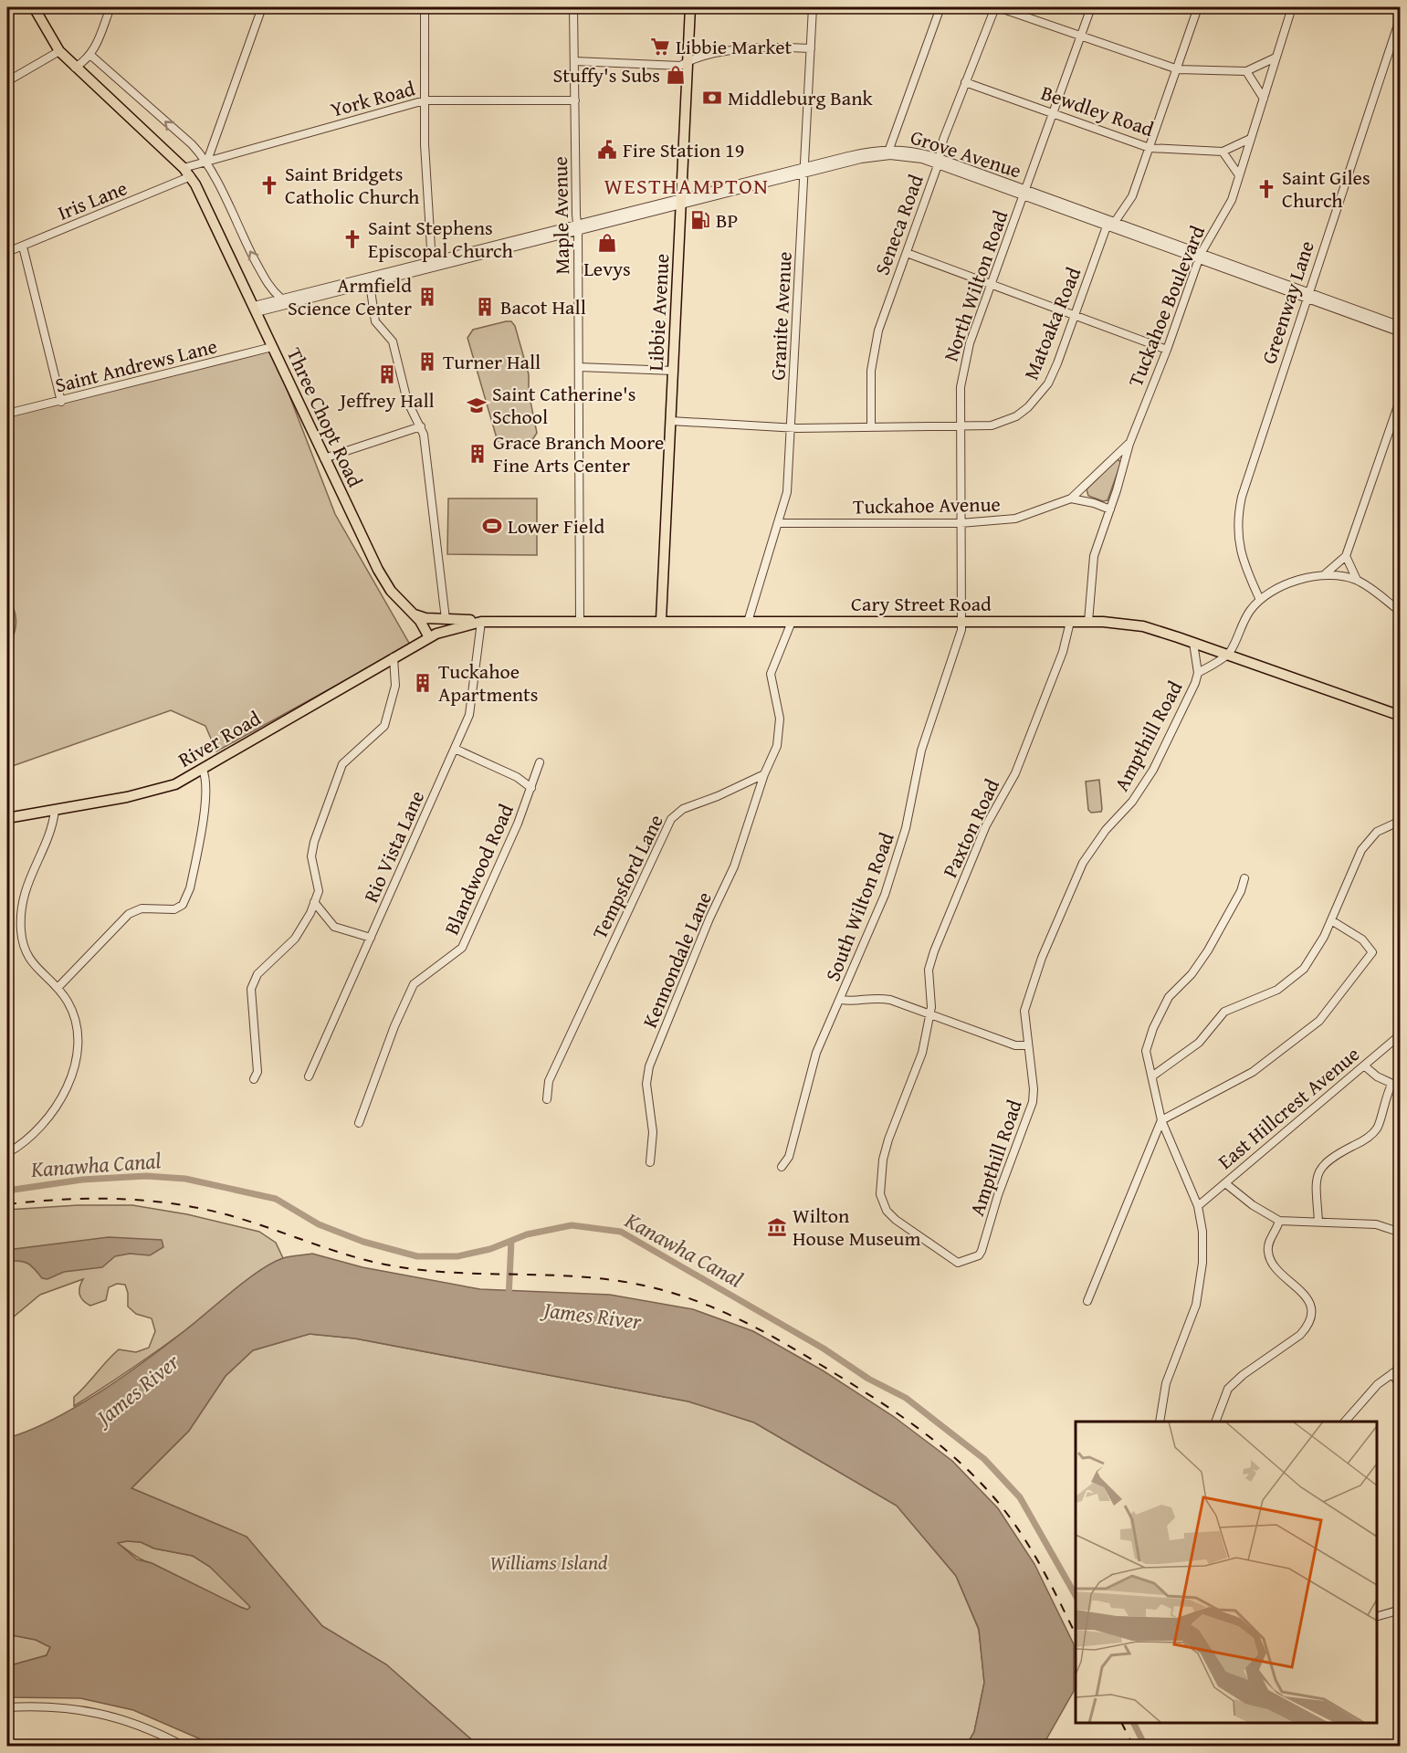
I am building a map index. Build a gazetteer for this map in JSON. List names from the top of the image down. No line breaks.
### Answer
{"streets":{"main road":["Libbie Avenue","Three Chopt Road","Cary Street Road","River Road"],"street":["York Road","Bewdley Road","Grove Avenue","Iris Lane","Maple Avenue","Seneca Road","North Wilton Road","Greenway Lane","Tuckahoe Boulevard","Granite Avenue","Matoaka Road","Saint Andrews Lane","Tuckahoe Avenue","Ampthill Road","Paxton Road","Rio Vista Lane","Blandwood Road","Tempsford Lane","South Wilton Road","Kennondale Lane","East Hillcrest Avenue"]},"crossings":[["York Road","Maple Avenue"],["York Road","Three Chopt Road"],["Bewdley Road","Seneca Road"],["Bewdley Road","North Wilton Road"],["Bewdley Road","Tuckahoe Boulevard"],["Grove Avenue","Maple Avenue"],["Grove Avenue","Seneca Road"],["Grove Avenue","North Wilton Road"],["Grove Avenue","Greenway Lane"],["Grove Avenue","Tuckahoe Boulevard"],["Grove Avenue","Libbie Avenue"],["Grove Avenue","Granite Avenue"],["Grove Avenue","Matoaka Road"],["Grove Avenue","Three Chopt Road"],["Iris Lane","Three Chopt Road"],["Maple Avenue","Cary Street Road"],["Seneca Road","Matoaka Road"],["North Wilton Road","Matoaka Road"],["North Wilton Road","Tuckahoe Avenue"],["North Wilton Road","Cary Street Road"],["North Wilton Road","South Wilton Road"],["Tuckahoe Boulevard","Tuckahoe Avenue"],["Tuckahoe Boulevard","Cary Street Road"],["Libbie Avenue","Matoaka Road"],["Libbie Avenue","Cary Street Road"],["Granite Avenue","Matoaka Road"],["Granite Avenue","Tuckahoe Avenue"],["Granite Avenue","Cary Street Road"],["Saint Andrews Lane","Three Chopt Road"],["Three Chopt Road","Cary Street Road"],["Three Chopt Road","River Road"],["Cary Street Road","Ampthill Road"],["Cary Street Road","River Road"],["Cary Street Road","Paxton Road"],["Cary Street Road","Rio Vista Lane"],["Cary Street Road","South Wilton Road"],["Ampthill Road","Paxton Road"],["Tempsford Lane","Kennondale Lane"]],"districts":["WESTHAMPTON"],"water":["Kanawha Canal","James River"],"parks":["Williams Island"],"places":{"supermarket":["Libbie Market"],"shop":["Stuffy's Subs","Levys"],"bank":["Middleburg Bank"],"public building":["Fire Station 19"],"church":["Saint Bridgets Catholic Church","Saint Giles Church","Saint Stephens Episcopal Church"],"fuel station":["BP"],"building":["Armfield Science Center","Bacot Hall","Turner Hall","Jeffrey Hall","Grace Branch Moore Fine Arts Center","Tuckahoe Apartments"],"school or university":["Saint Catherine's School"],"sports":["Lower Field"],"museum":["Wilton House Museum"]}}
